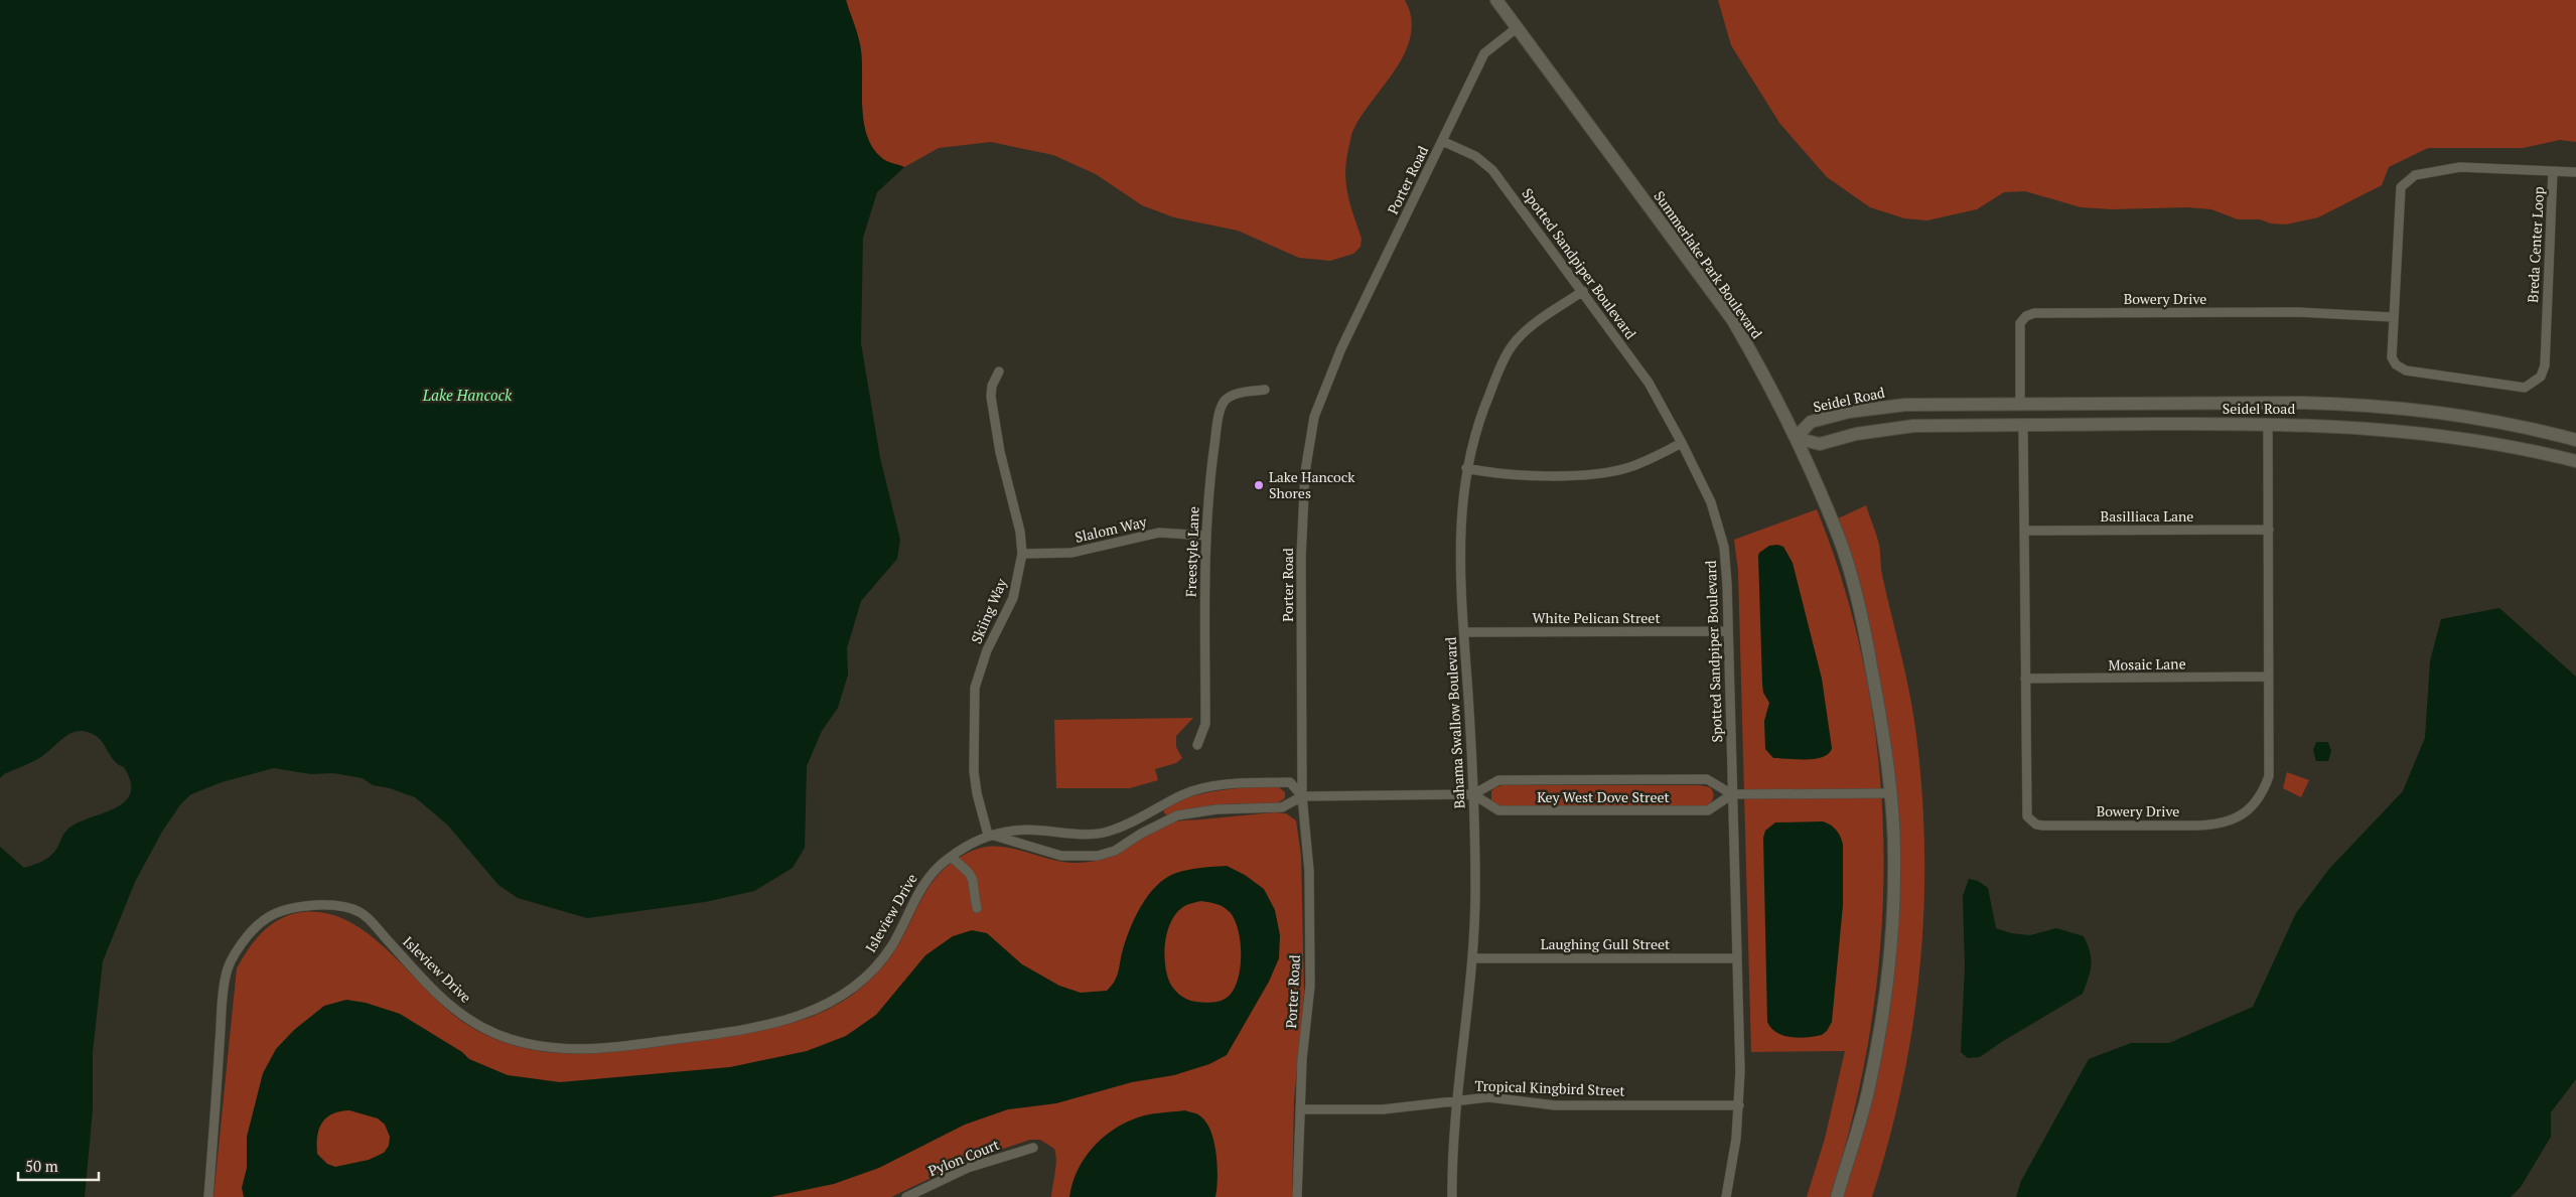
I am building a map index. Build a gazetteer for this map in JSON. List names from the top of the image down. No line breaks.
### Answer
{"streets":{"main road":["Summerlake Park Boulevard","Seidel Road"],"street":["Porter Road","Breda Center Loop","Spotted Sandpiper Boulevard","Bowery Drive","Basilliaca Lane","Slalom Way","Freestyle Lane","Skiing Way","White Pelican Street","Mosaic Lane","Bahama Swallow Boulevard","Key West Dove Street","Isleview Drive","Laughing Gull Street","Tropical Kingbird Street","Pylon Court"]},"crossings":[["Porter Road","Spotted Sandpiper Boulevard"],["Porter Road","Summerlake Park Boulevard"],["Porter Road","Key West Dove Street"],["Porter Road","Isleview Drive"],["Porter Road","Tropical Kingbird Street"],["Breda Center Loop","Bowery Drive"],["Spotted Sandpiper Boulevard","White Pelican Street"],["Spotted Sandpiper Boulevard","Bahama Swallow Boulevard"],["Spotted Sandpiper Boulevard","Key West Dove Street"],["Spotted Sandpiper Boulevard","Laughing Gull Street"],["Spotted Sandpiper Boulevard","Tropical Kingbird Street"],["Summerlake Park Boulevard","Seidel Road"],["Summerlake Park Boulevard","Key West Dove Street"],["Bowery Drive","Seidel Road"],["Bowery Drive","Basilliaca Lane"],["Bowery Drive","Mosaic Lane"],["Slalom Way","Freestyle Lane"],["Slalom Way","Skiing Way"],["Skiing Way","Isleview Drive"],["White Pelican Street","Bahama Swallow Boulevard"],["Bahama Swallow Boulevard","Key West Dove Street"],["Bahama Swallow Boulevard","Laughing Gull Street"],["Bahama Swallow Boulevard","Tropical Kingbird Street"],["Key West Dove Street","Isleview Drive"]],"water":["Lake Hancock"],"places":["Lake Hancock Shores"],"scale_bar":"50 m"}
